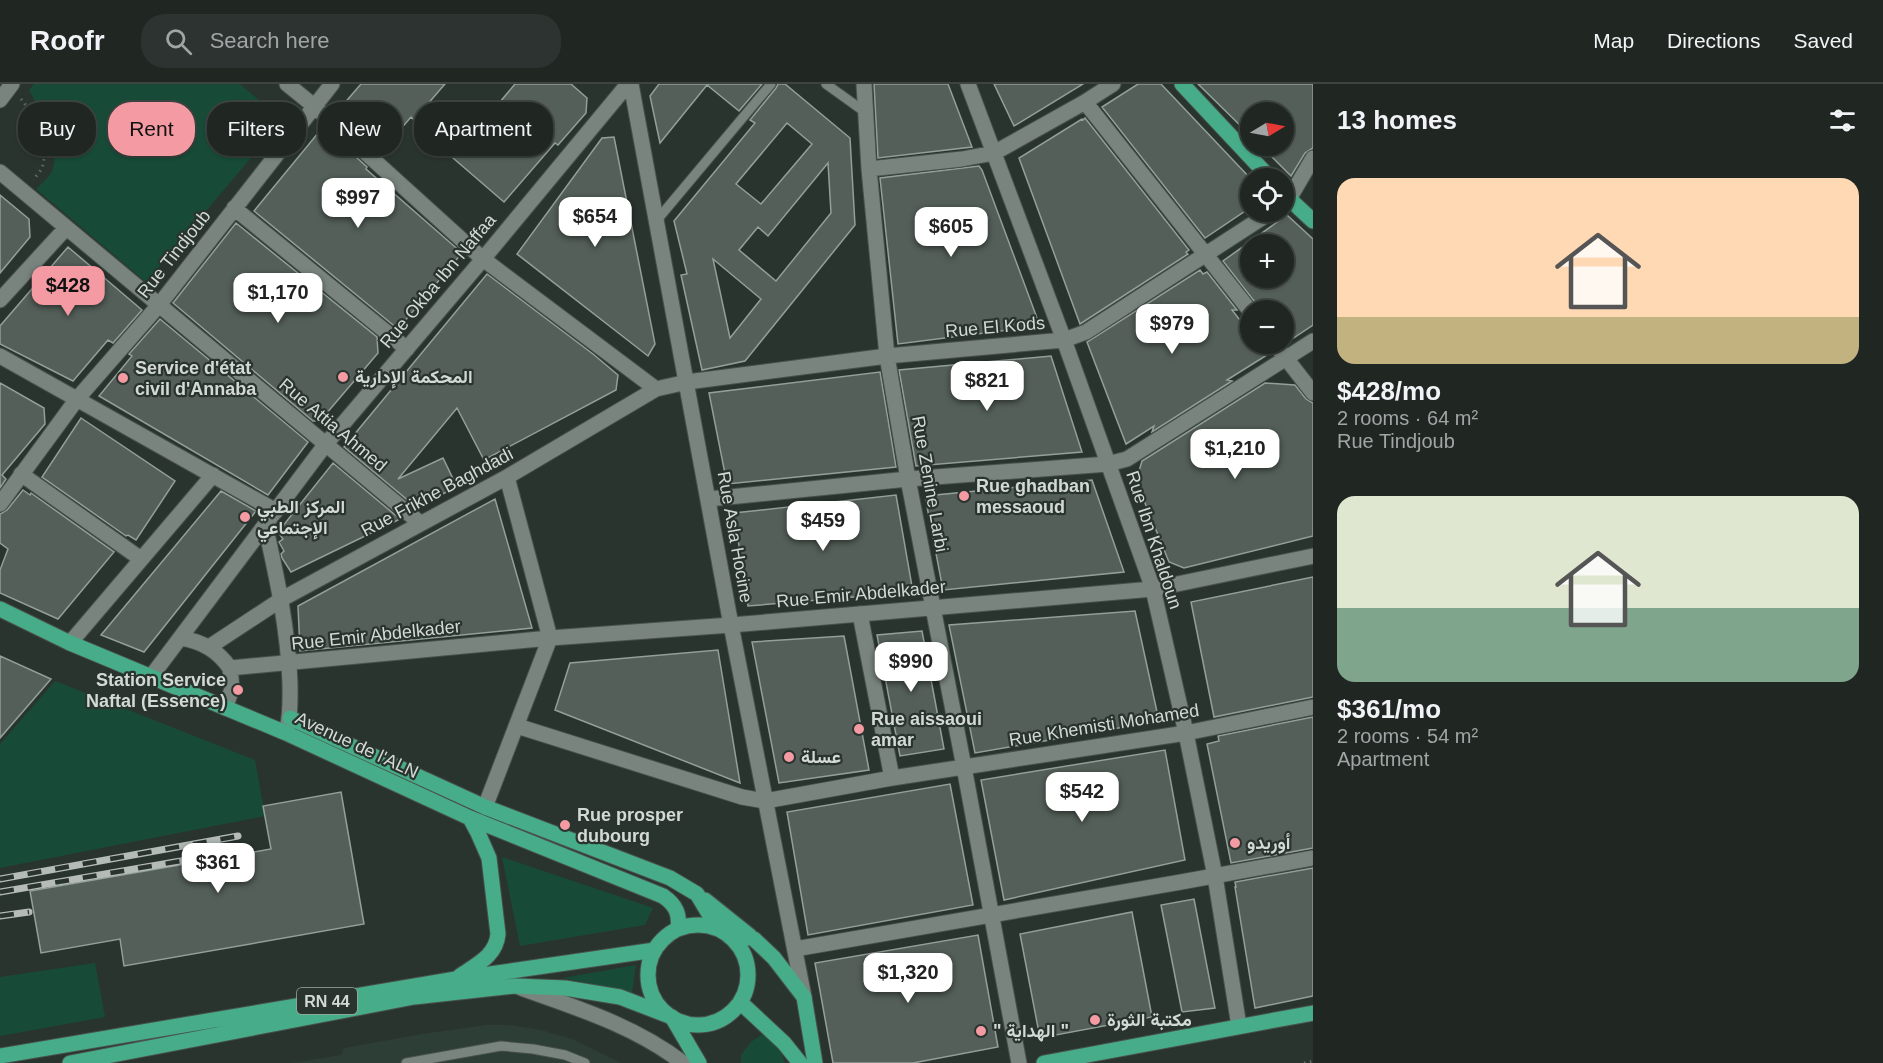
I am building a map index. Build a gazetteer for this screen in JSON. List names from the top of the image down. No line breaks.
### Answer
{"streets":{"main road":["Rue Asla Hocine","Avenue de l'ALN","RN 44"],"street":["Rue Tindjoub","Rue Okba Ibn Naffaa","Rue El Kods","Rue Attia Ahmed","Rue Zenine Larbi","Rue Frikhe Baghdadi","Rue Ibn Khaldoun","Rue Emir Abdelkader","Rue Khemisti Mohamed"]},"crossings":[["Rue Tindjoub","Rue Attia Ahmed"],["Rue Okba Ibn Naffaa","Rue Attia Ahmed"],["Rue Okba Ibn Naffaa","Rue Asla Hocine"],["Rue Okba Ibn Naffaa","Avenue de l'ALN"],["Rue El Kods","Rue Zenine Larbi"],["Rue El Kods","Rue Frikhe Baghdadi"],["Rue El Kods","Rue Asla Hocine"],["Rue El Kods","Rue Ibn Khaldoun"],["Rue Attia Ahmed","Rue Frikhe Baghdadi"],["Rue Zenine Larbi","Rue Emir Abdelkader"],["Rue Zenine Larbi","Rue Khemisti Mohamed"],["Rue Frikhe Baghdadi","Rue Asla Hocine"],["Rue Asla Hocine","Rue Emir Abdelkader"],["Rue Asla Hocine","Rue Khemisti Mohamed"],["Rue Asla Hocine","Avenue de l'ALN"],["Rue Ibn Khaldoun","Rue Emir Abdelkader"],["Rue Ibn Khaldoun","Rue Khemisti Mohamed"],["Avenue de l'ALN","RN 44"]],"places":["المحكمة الإدارية","Service d'état civil d'Annaba","Rue ghadban messaoud","المركز الطبي الإجتماعي","Station Service Naftal (Essence)","Rue aissaoui amar","عسلة","Rue prosper dubourg","أوريدو","مكتبة الثورة","\" الهداية \""],"north":"right","page":{"header":"Roofr","search":"Search here","nav":["Map","Directions","Saved"],"heading":"13 homes","map_buttons":["+","−"],"chip":["Buy","Rent","Filters","New","Apartment"],"list":[{"name":"$428/mo","note":"2 rooms · 64 m² · Rue Tindjoub"},{"name":"$361/mo","note":"2 rooms · 54 m² · Apartment"}],"price":["$997","$654","$605","$428","$1,170","$979","$821","$1,210","$459","$990","$542","$361","$1,320"]}}
